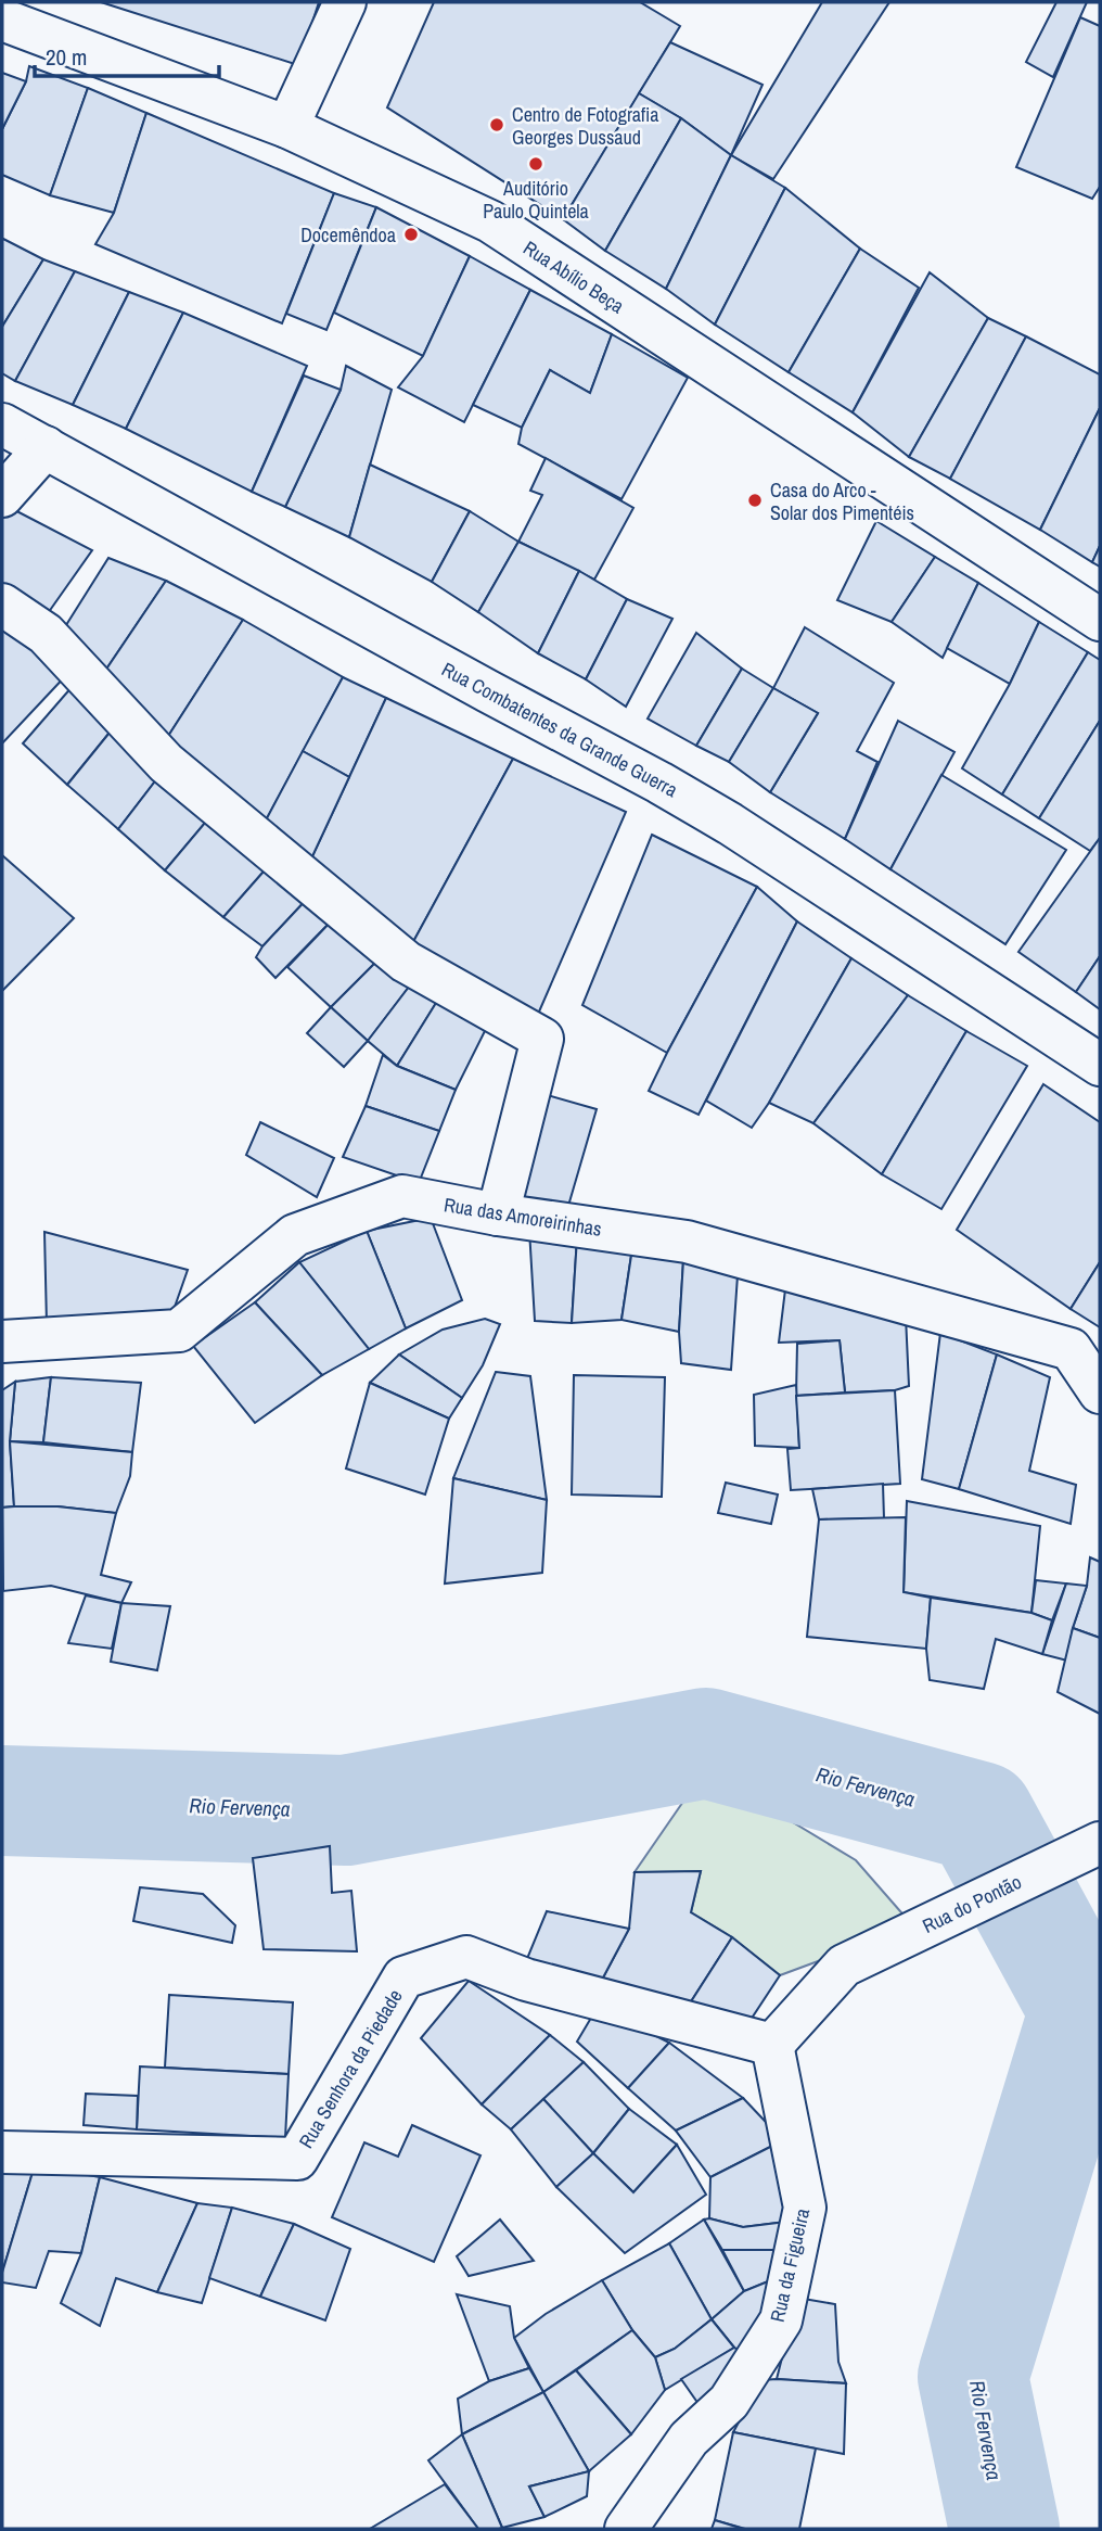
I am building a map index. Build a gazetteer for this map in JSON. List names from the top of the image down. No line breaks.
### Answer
{"streets":{"street":["Rua Abílio Beça","Rua Combatentes da Grande Guerra","Rua das Amoreirinhas","Rua do Pontão","Rua Senhora da Piedade","Rua da Figueira"]},"crossings":[["Rua do Pontão","Rua Senhora da Piedade"],["Rua do Pontão","Rua da Figueira"],["Rua Senhora da Piedade","Rua da Figueira"]],"water":["Rio Fervença"],"places":["Centro de Fotografia Georges Dussaud","Auditório Paulo Quintela","Docemêndoa","Casa do Arco - Solar dos Pimentéis"],"scale_bar":"20 m"}
